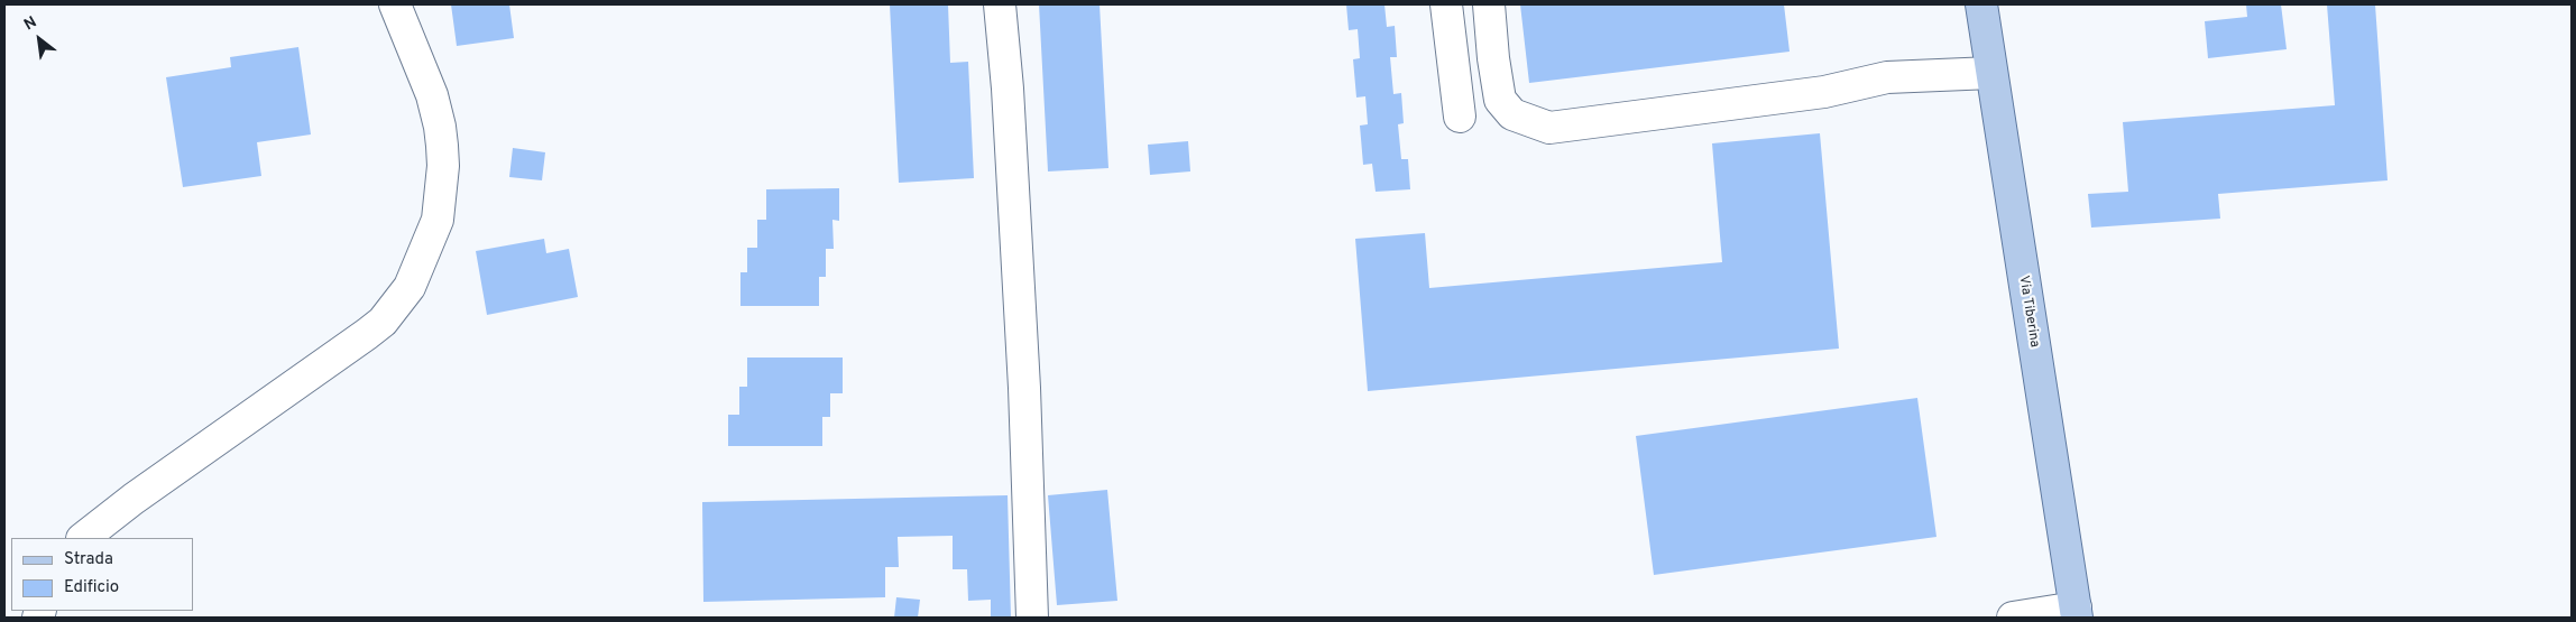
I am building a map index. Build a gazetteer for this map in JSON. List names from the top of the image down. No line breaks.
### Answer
{"streets":{"main road":["Via Tiberina"]},"legend":["Strada","Edificio"],"north":"top left"}
